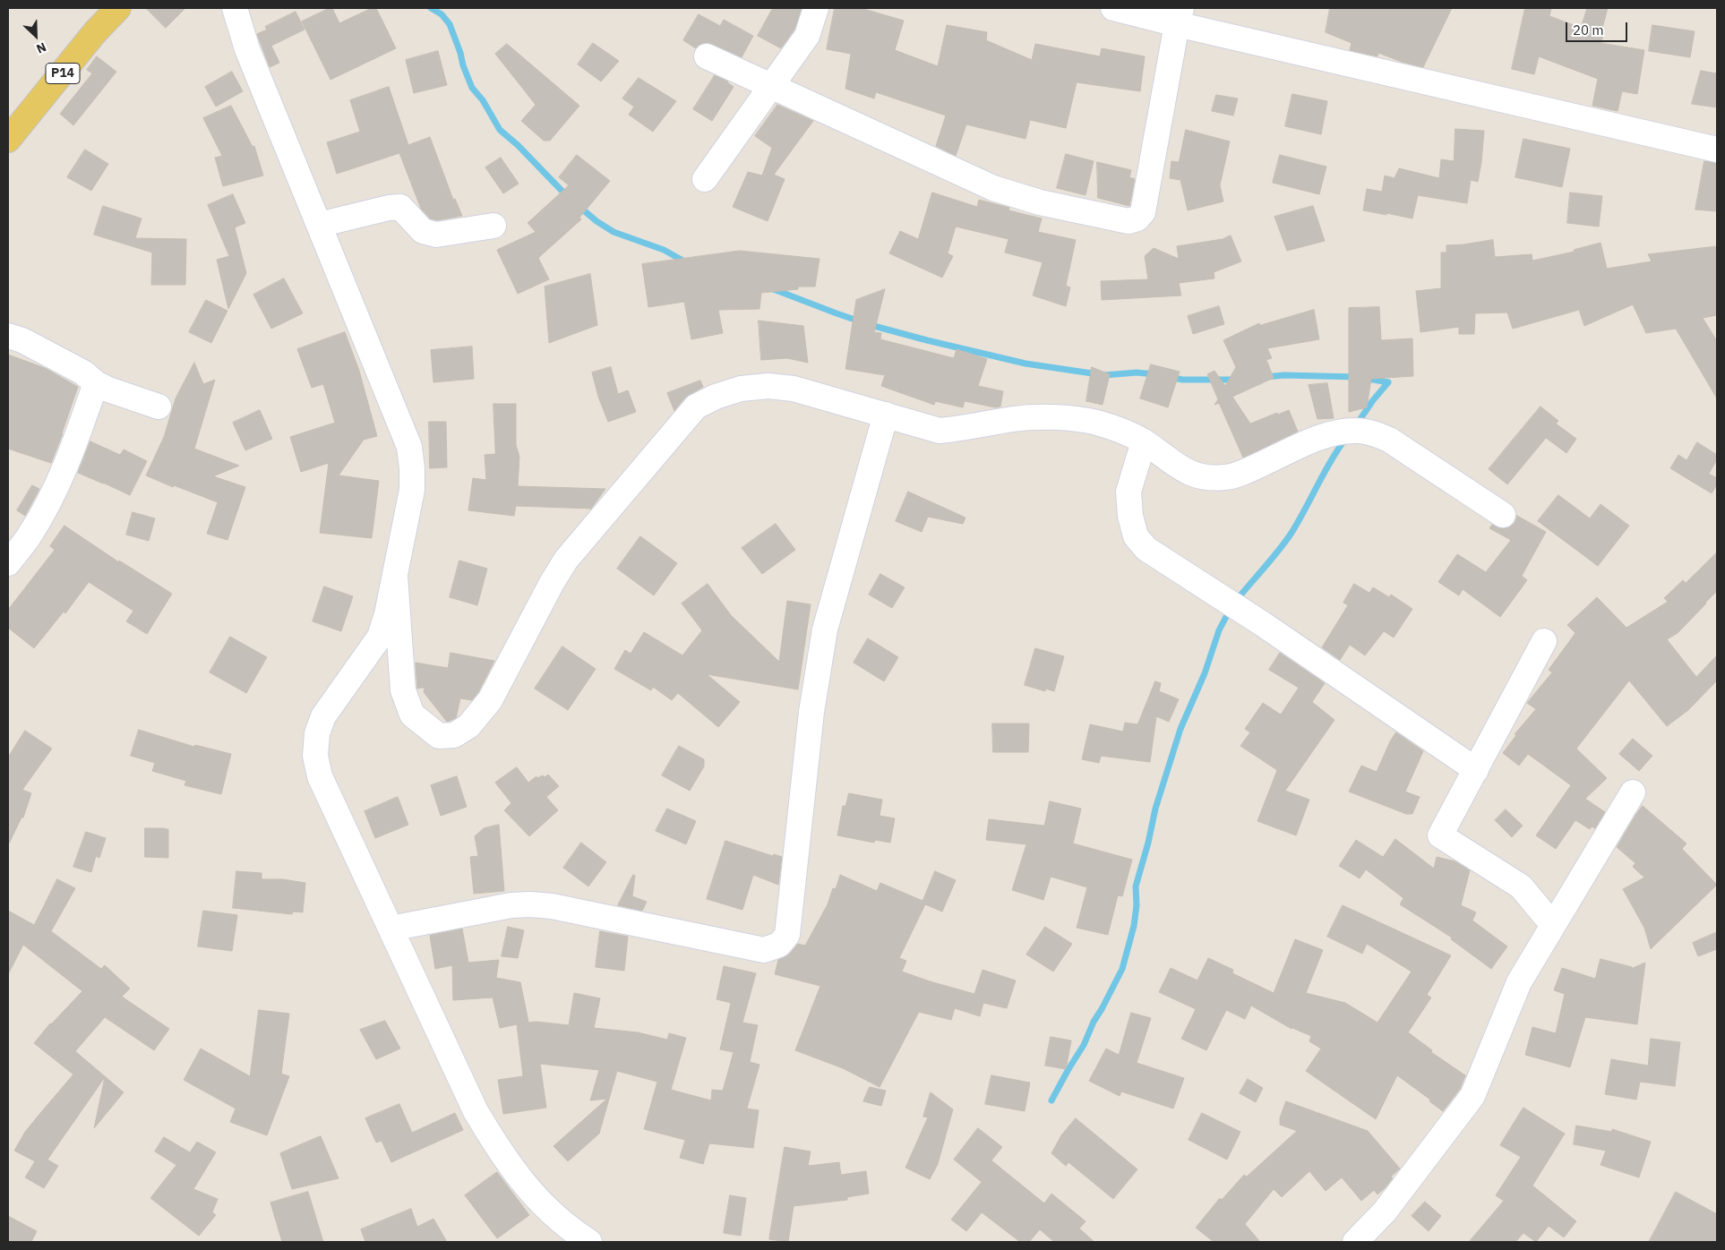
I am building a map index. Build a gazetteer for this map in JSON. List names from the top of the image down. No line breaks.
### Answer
{"streets":{"main road":["P14"]},"scale_bar":"20 m","north":"bottom right"}
